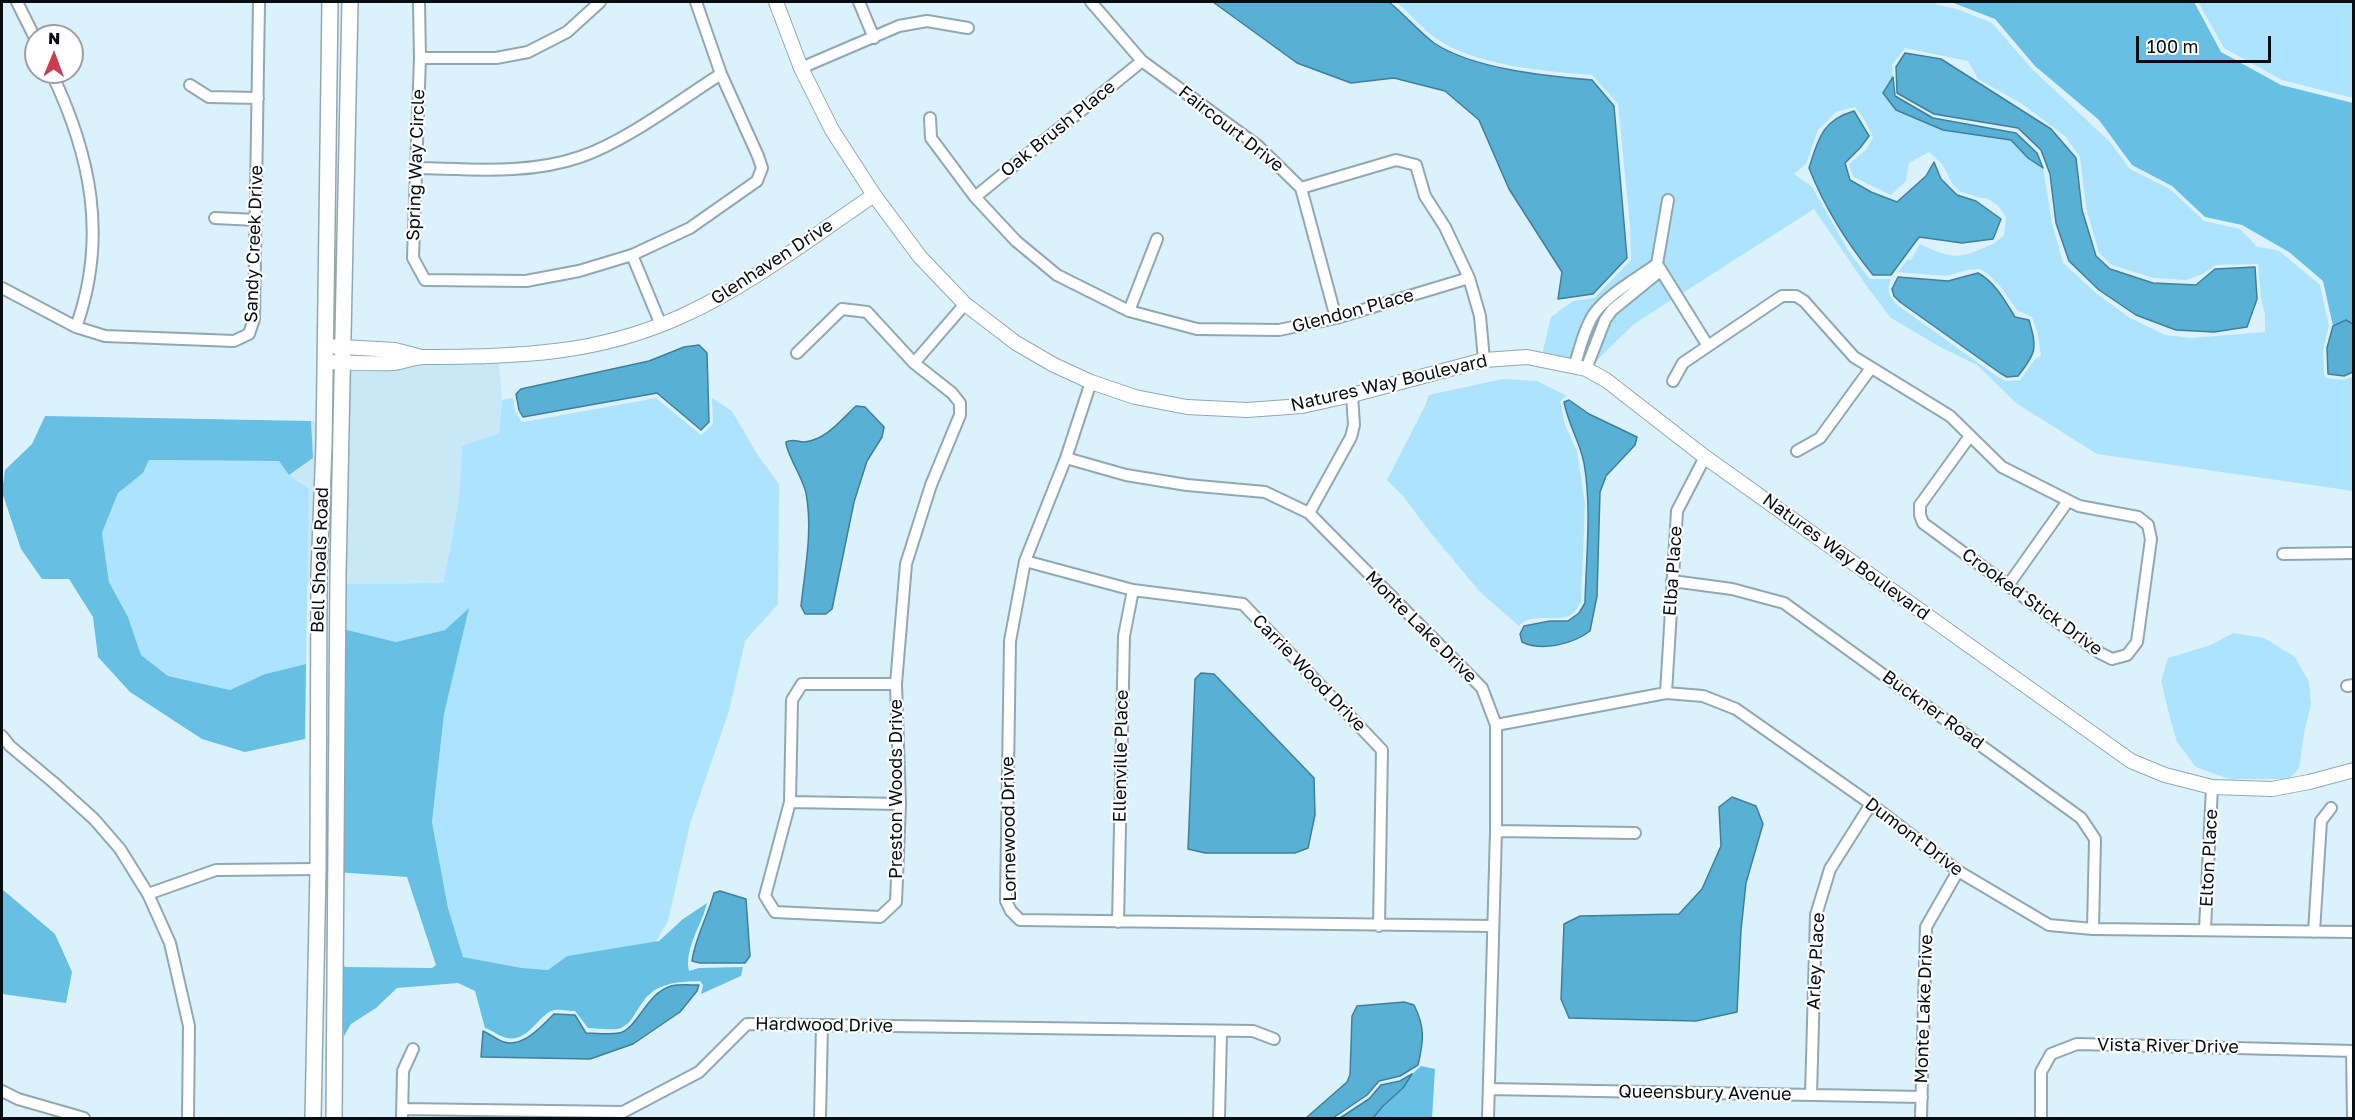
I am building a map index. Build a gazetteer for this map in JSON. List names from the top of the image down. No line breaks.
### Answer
{"streets":{"main road":["Bell Shoals Road"],"street":["Oak Brush Place","Faircourt Drive","Spring Way Circle","Sandy Creek Drive","Glenhaven Drive","Glendon Place","Natures Way Boulevard","Elba Place","Crooked Stick Drive","Monte Lake Drive","Carrie Wood Drive","Buckner Road","Ellenville Place","Preston Woods Drive","Lornewood Drive","Dumont Drive","Elton Place","Arley Place","Hardwood Drive","Vista River Drive","Queensbury Avenue"]},"crossings":[["Oak Brush Place","Faircourt Drive"],["Oak Brush Place","Glendon Place"],["Glenhaven Drive","Natures Way Boulevard"],["Glenhaven Drive","Bell Shoals Road"],["Natures Way Boulevard","Elba Place"],["Natures Way Boulevard","Lornewood Drive"],["Natures Way Boulevard","Elton Place"],["Elba Place","Buckner Road"],["Elba Place","Dumont Drive"],["Monte Lake Drive","Lornewood Drive"],["Monte Lake Drive","Dumont Drive"],["Monte Lake Drive","Queensbury Avenue"],["Carrie Wood Drive","Ellenville Place"],["Carrie Wood Drive","Lornewood Drive"],["Buckner Road","Dumont Drive"],["Ellenville Place","Lornewood Drive"],["Dumont Drive","Elton Place"],["Dumont Drive","Arley Place"],["Arley Place","Queensbury Avenue"]],"scale_bar":"100 m","north":"top"}
